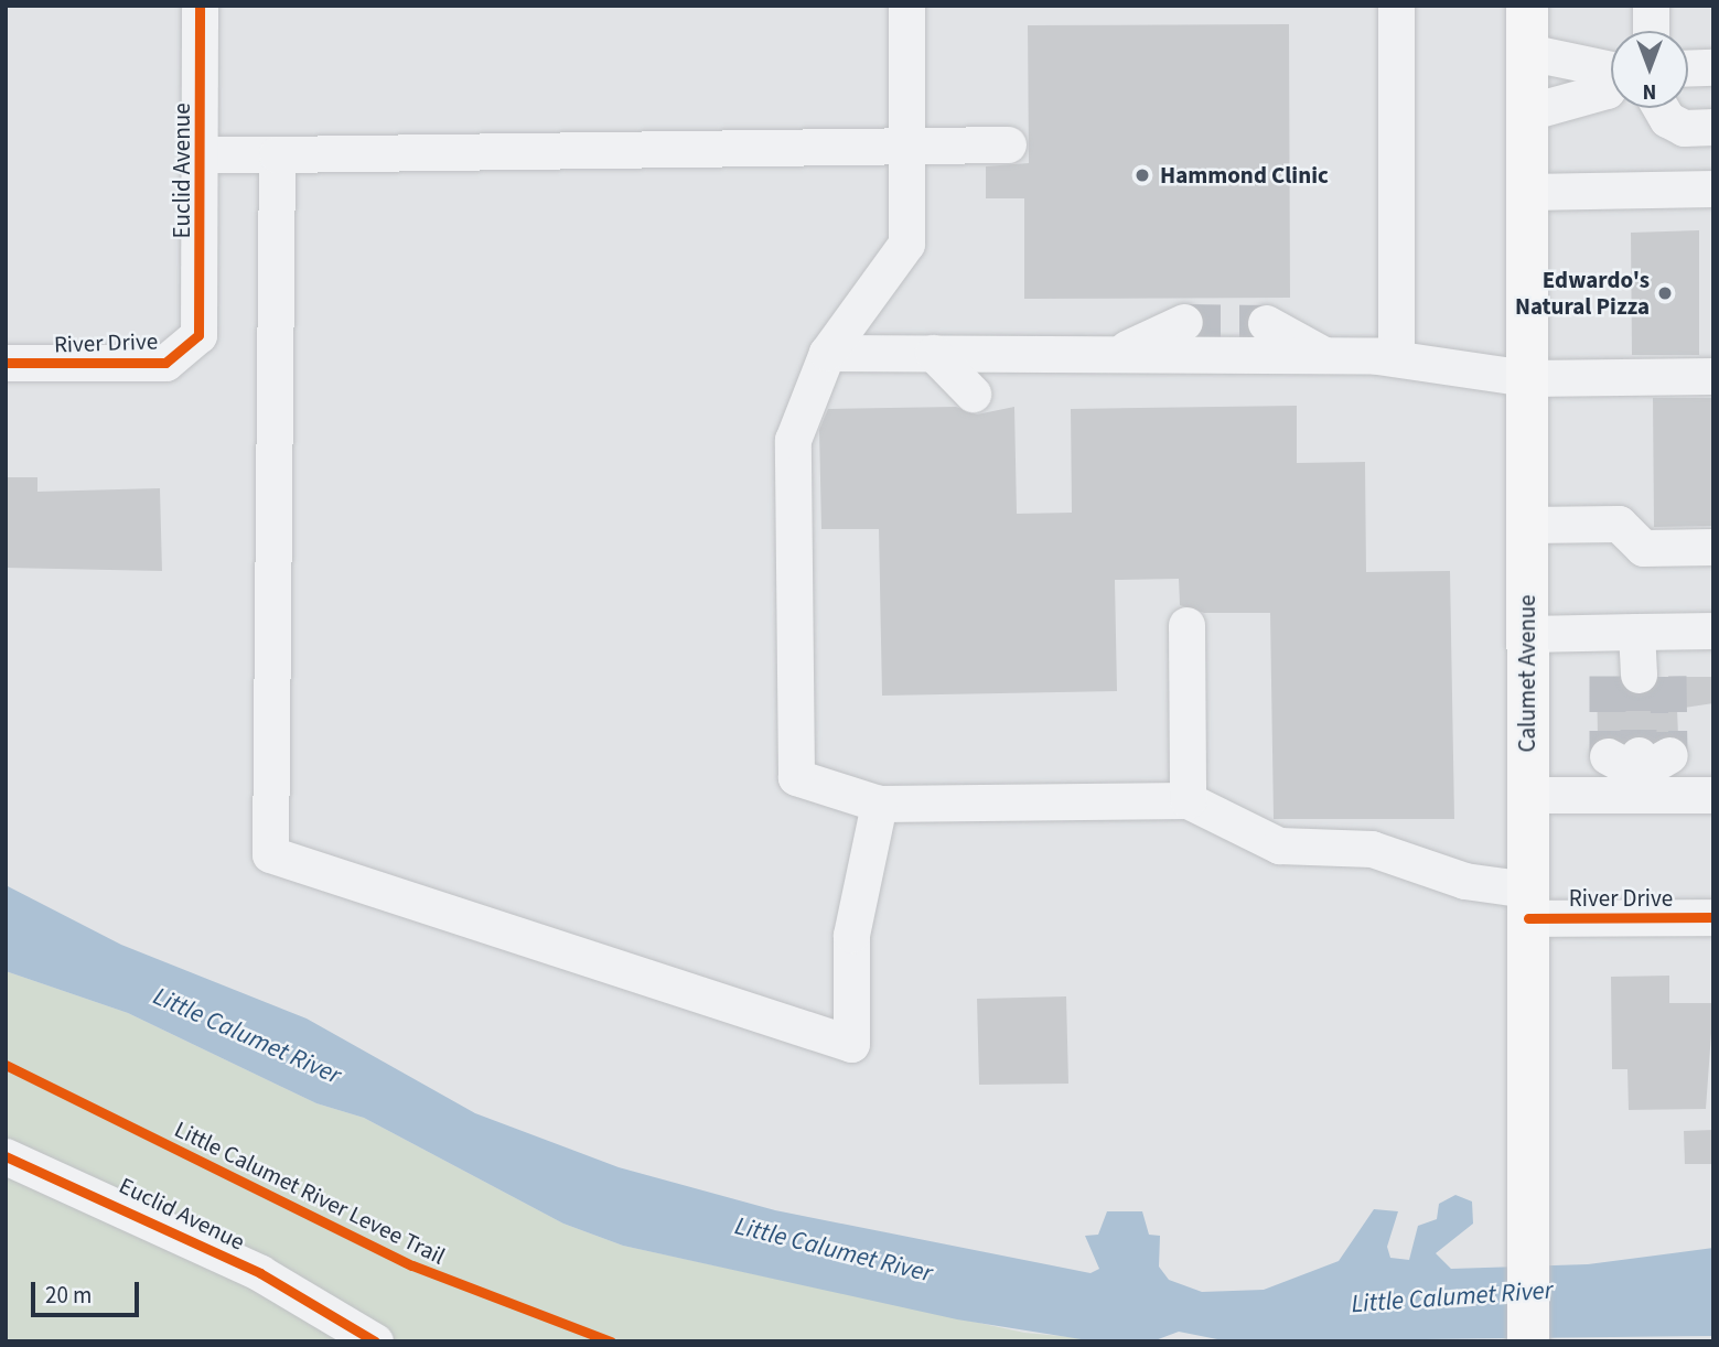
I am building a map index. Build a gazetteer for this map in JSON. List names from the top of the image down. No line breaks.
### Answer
{"streets":{"main road":["Calumet Avenue"],"street":["Euclid Avenue","River Drive"],"cycle path":["Little Calumet River Levee Trail"]},"crossings":[["Euclid Avenue","River Drive"],["River Drive","Calumet Avenue"]],"water":["Little Calumet River"],"places":["Hammond Clinic","Edwardo's Natural Pizza"],"scale_bar":"20 m","north":"bottom"}
